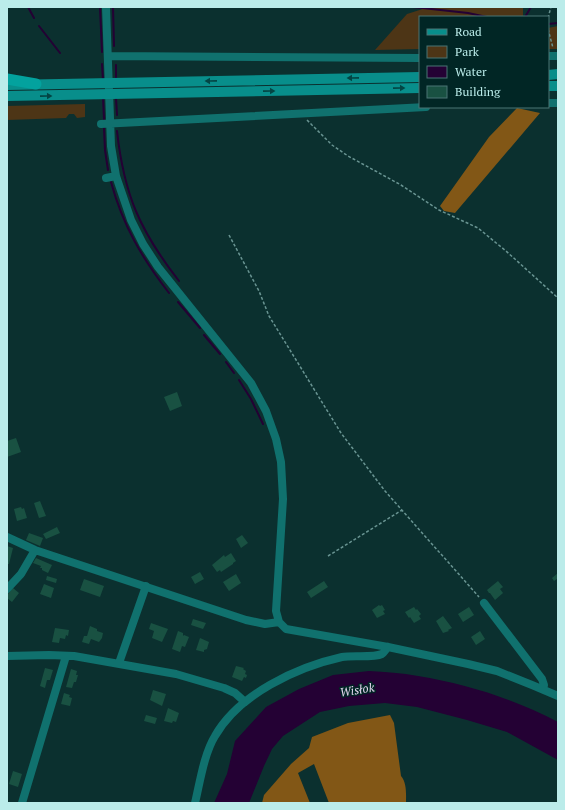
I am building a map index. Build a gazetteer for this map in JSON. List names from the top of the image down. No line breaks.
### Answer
{"water":["Wisłok"],"legend":["Road","Park","Water","Building"]}
